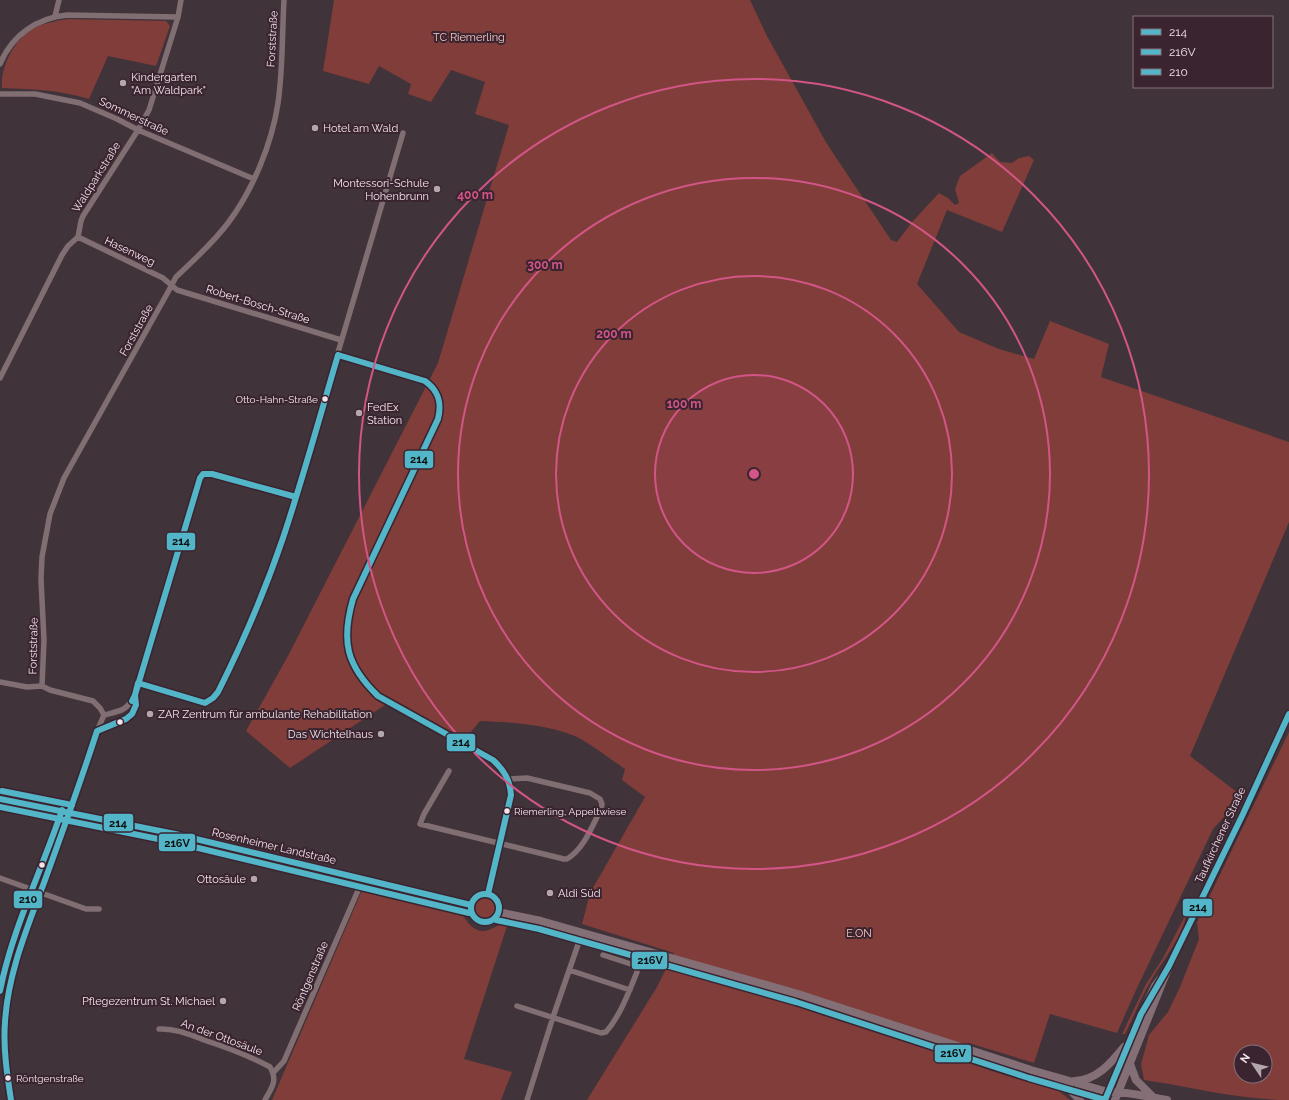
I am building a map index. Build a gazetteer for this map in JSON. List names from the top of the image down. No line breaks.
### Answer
{"streets":{"main road":["Taufkirchener Straße","Rosenheimer Landstraße"],"street":["Forststraße","Sommerstraße","Waldparkstraße","Hasenweg","Robert-Bosch-Straße","Röntgenstraße","An der Ottosäule"]},"crossings":[["Forststraße","Sommerstraße"],["Forststraße","Hasenweg"],["Forststraße","Robert-Bosch-Straße"],["Sommerstraße","Waldparkstraße"],["Waldparkstraße","Hasenweg"],["Hasenweg","Robert-Bosch-Straße"],["Rosenheimer Landstraße","Röntgenstraße"],["Röntgenstraße","An der Ottosäule"]],"parks":["TC Riemerling","E.ON"],"places":["Kindergarten \"Am Waldpark\"","Hotel am Wald","Montessori-Schule Hohenbrunn","Otto-Hahn-Straße","FedEx Station","ZAR Zentrum für ambulante Rehabilitation","Das Wichtelhaus","Riemerling, Appeltwiese","Ottosäule","Aldi Süd","Pflegezentrum St. Michael","Röntgenstraße"],"lines":["transit line 214","transit line 210","transit line 216V"],"legend":["214","216V","210"],"north":"top left","rings":["400 m","300 m","200 m","100 m"]}
